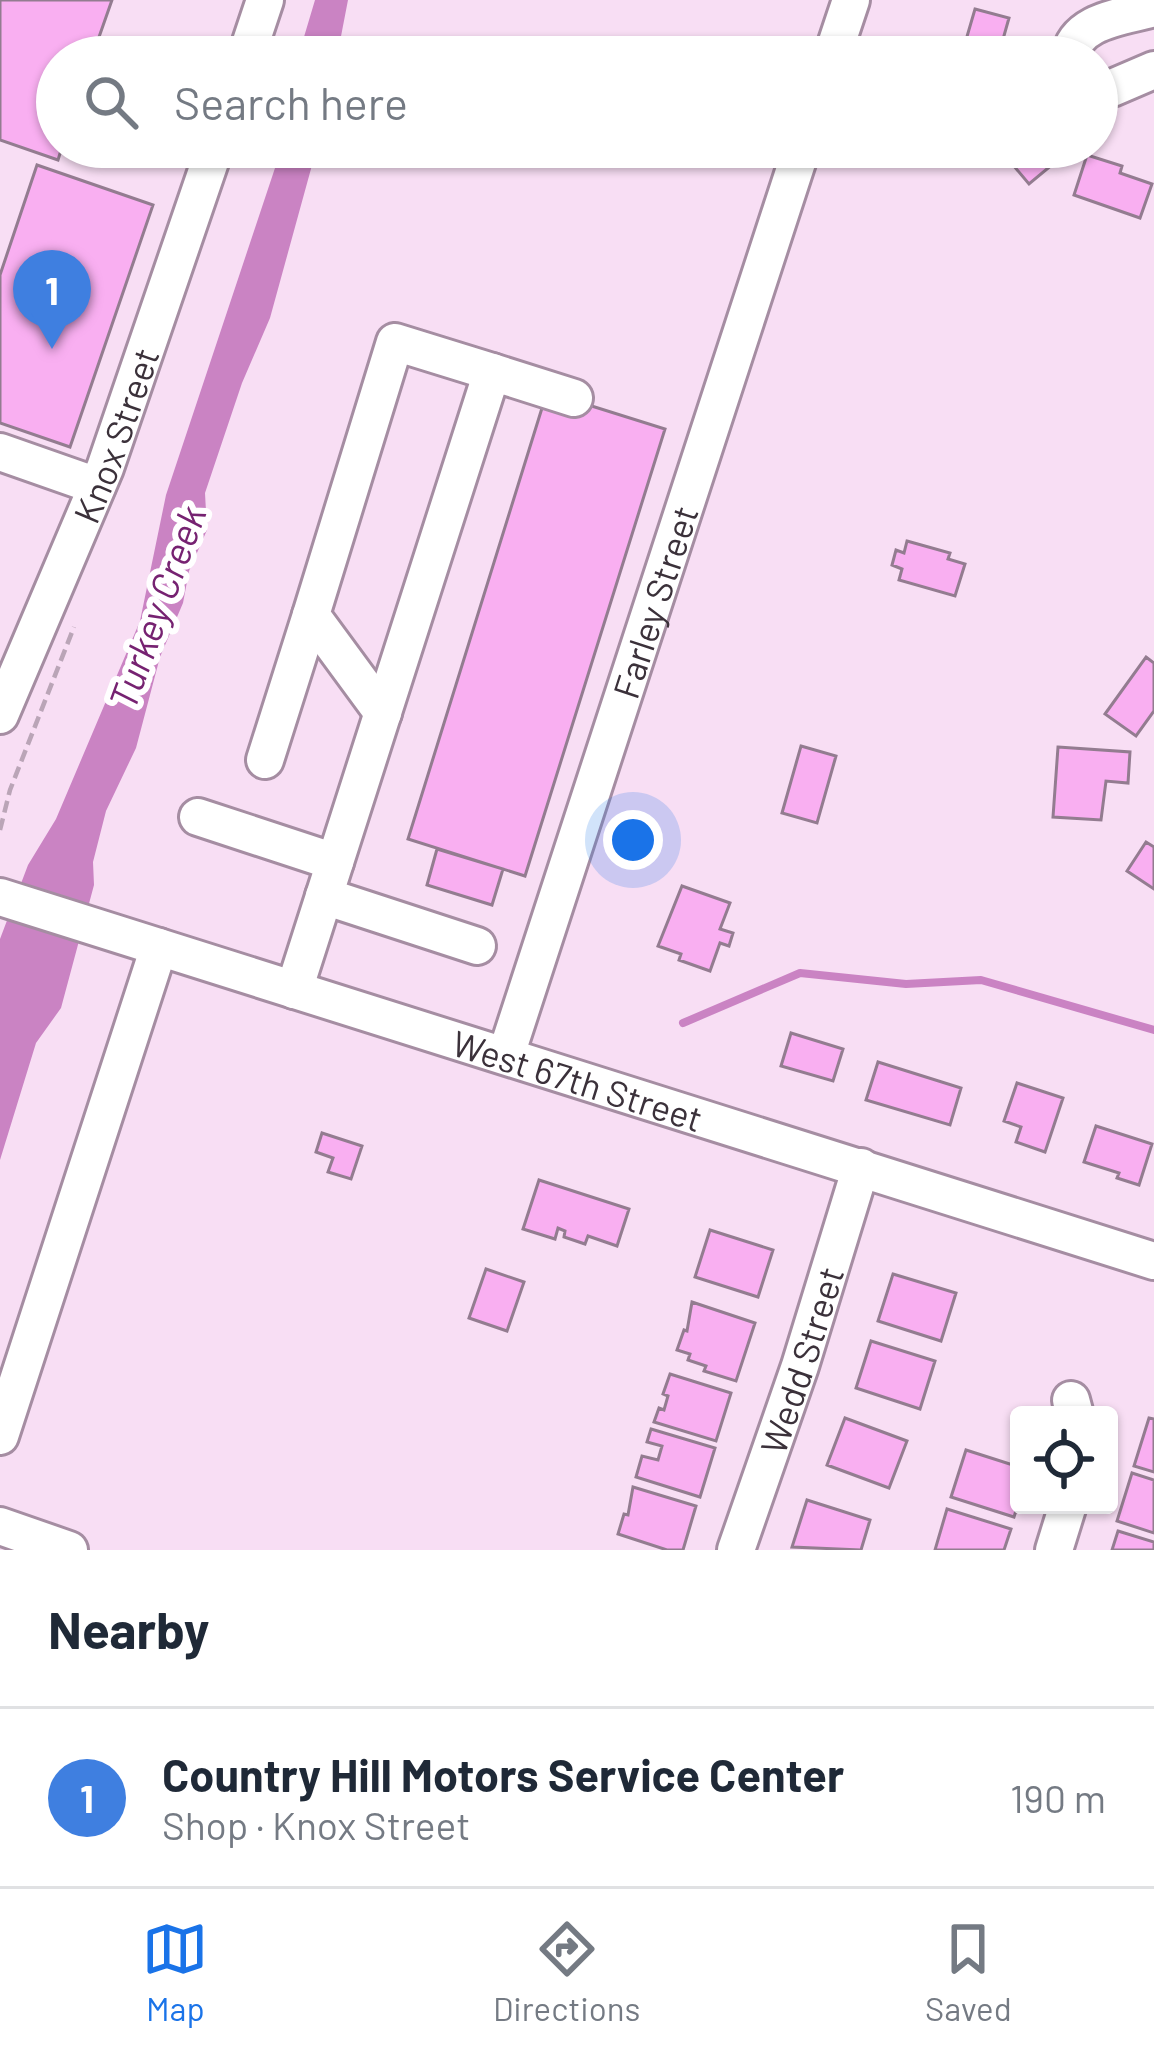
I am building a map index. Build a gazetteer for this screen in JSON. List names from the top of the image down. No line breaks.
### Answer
{"streets":{"street":["Knox Street","Farley Street","West 67th Street","Wedd Street"]},"crossings":[["Farley Street","West 67th Street"],["West 67th Street","Wedd Street"]],"water":["Turkey Creek"],"page":{"search":"Search here","pins":"1","heading":"Nearby","list":[{"mark":"1","name":"Country Hill Motors Service Center","note":"Shop · Knox Street","value":"190 m"}],"nav":["Map","Directions","Saved"]}}
